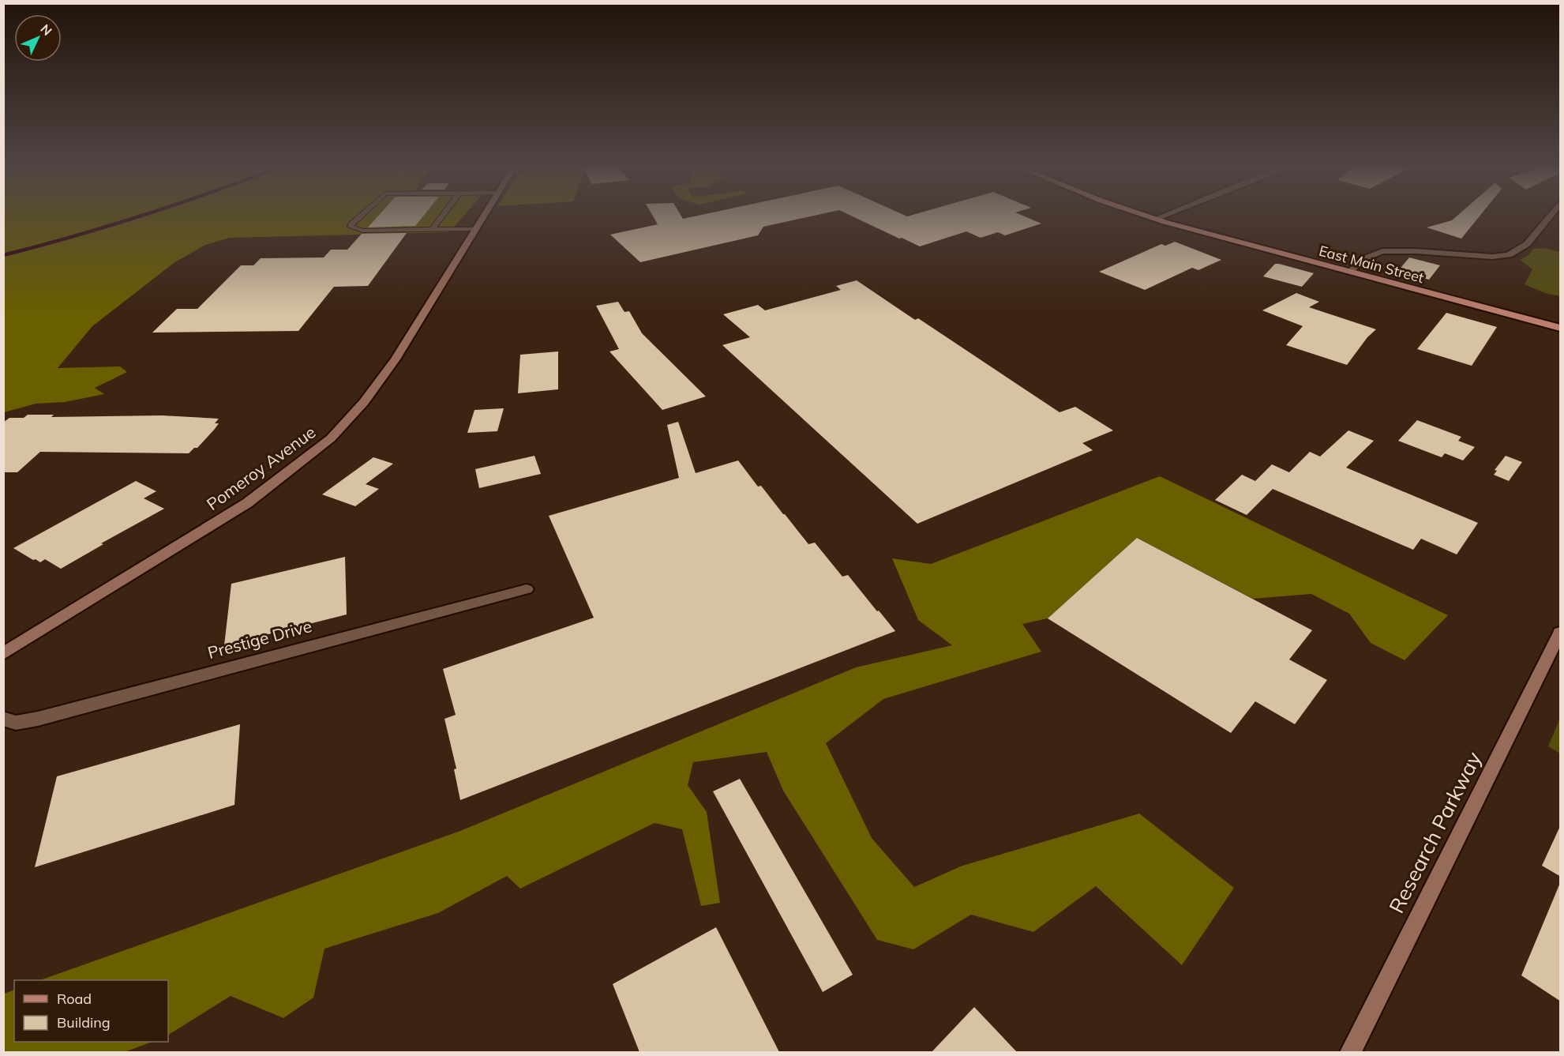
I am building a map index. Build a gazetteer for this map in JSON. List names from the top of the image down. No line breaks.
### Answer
{"streets":{"main road":["East Main Street","Pomeroy Avenue","Research Parkway"],"street":["Prestige Drive"]},"legend":["Road","Building"],"north":"top right"}
